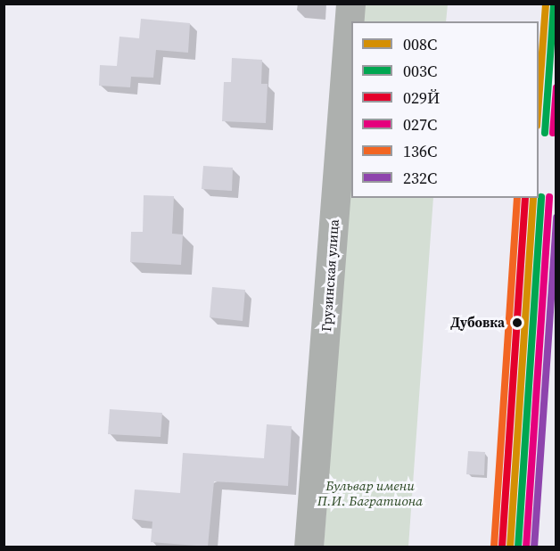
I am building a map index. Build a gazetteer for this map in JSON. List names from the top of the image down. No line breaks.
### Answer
{"streets":{"street":["Грузинская улица"]},"parks":["Бульвар имени П.И. Багратиона"],"places":["Дубовка"],"lines":["transit line 008С","transit line 003С","transit line 027С","transit line 029Й","transit line 136С","transit line 232C"],"legend":["008С","003С","029Й","027С","136С","232C"]}
